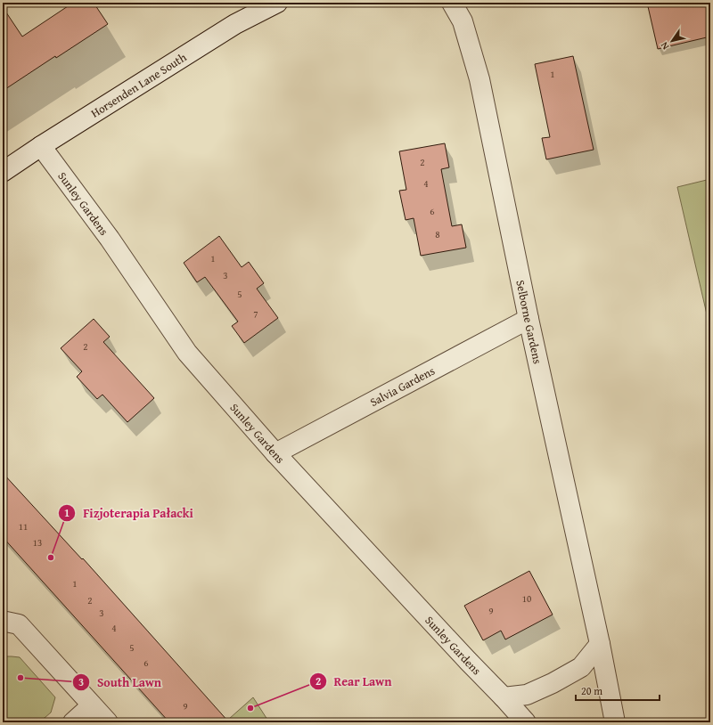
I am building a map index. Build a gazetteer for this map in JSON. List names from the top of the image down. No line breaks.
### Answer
{"streets":{"street":["Horsenden Lane South","Sunley Gardens","Selborne Gardens","Salvia Gardens"]},"crossings":[["Horsenden Lane South","Sunley Gardens"],["Sunley Gardens","Salvia Gardens"],["Selborne Gardens","Salvia Gardens"]],"places":["Fizjoterapia Pałacki","South Lawn","Rear Lawn"],"house_numbers":["1","2","4","6","8","1","3","5","7","2","11","13","1","10","2","9","3","4","5","6","9"],"scale_bar":"20 m","north":"bottom left"}
